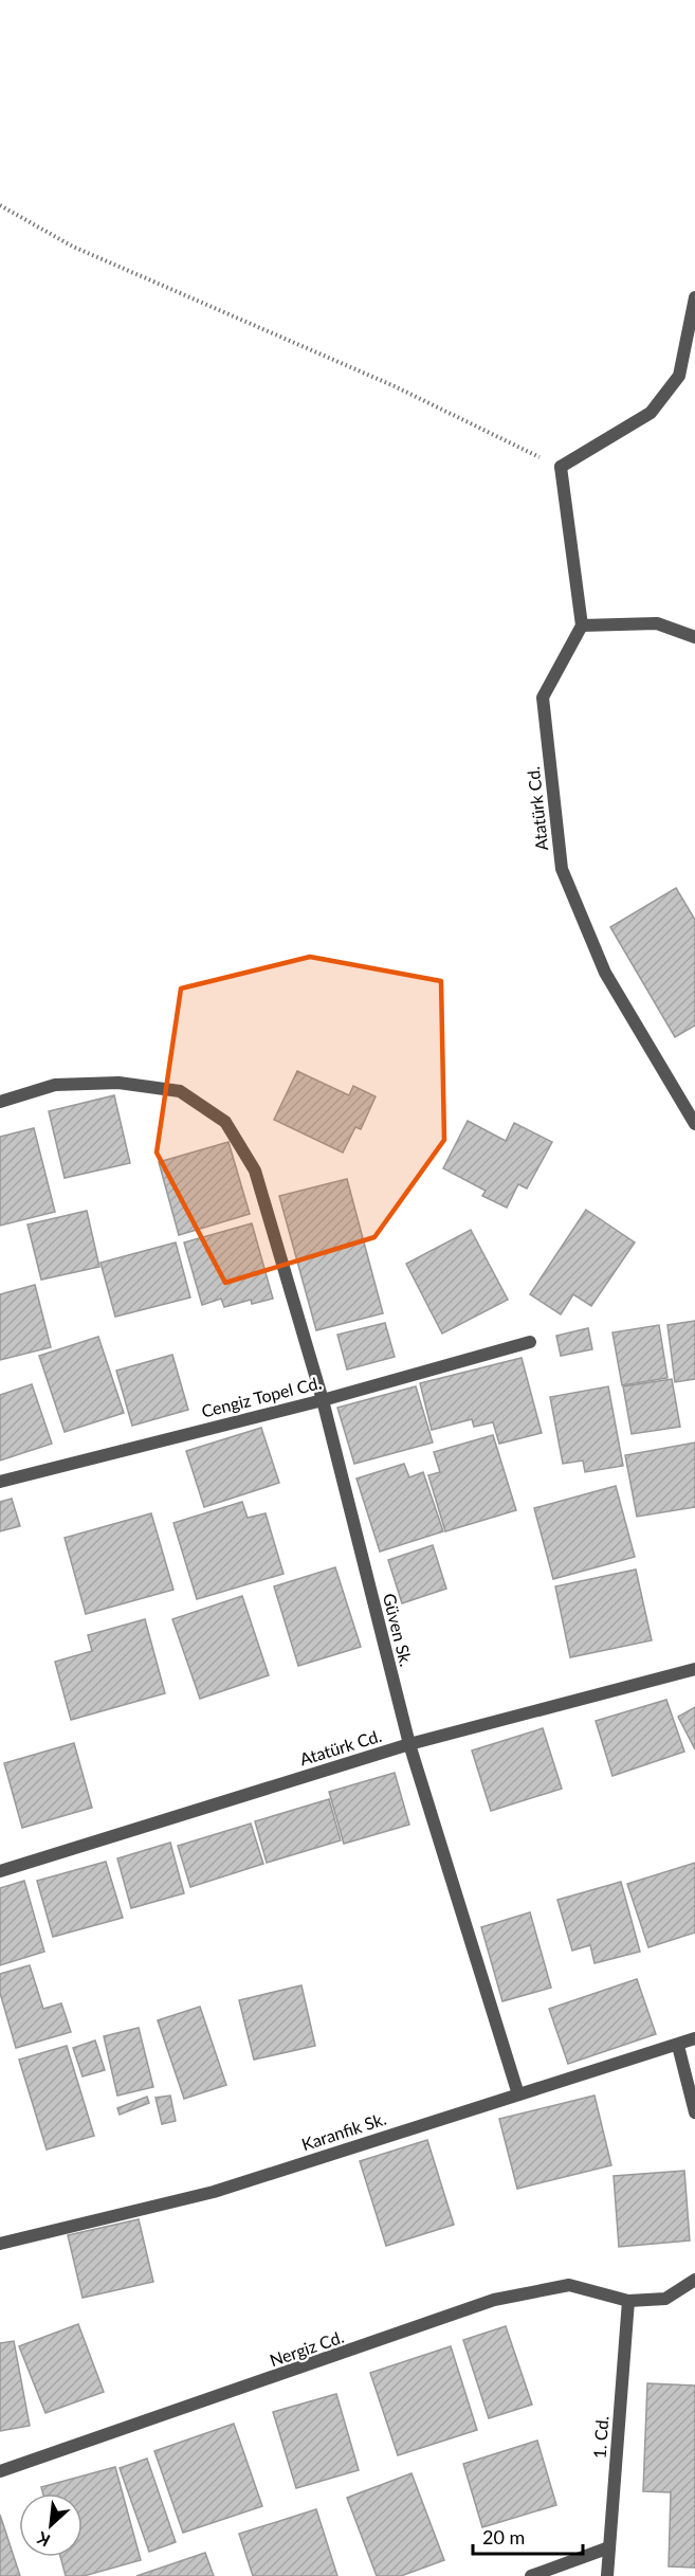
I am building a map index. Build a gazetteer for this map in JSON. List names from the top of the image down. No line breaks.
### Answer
{"streets":{"street":["Atatürk Cd.","Cengiz Topel Cd.","Güven Sk.","Karanfik Sk.","Nergiz Cd.","1. Cd."]},"crossings":[["Atatürk Cd.","Güven Sk."],["Cengiz Topel Cd.","Güven Sk."],["Güven Sk.","Karanfik Sk."],["Nergiz Cd.","1. Cd."]],"scale_bar":"20 m","north":"bottom left"}
